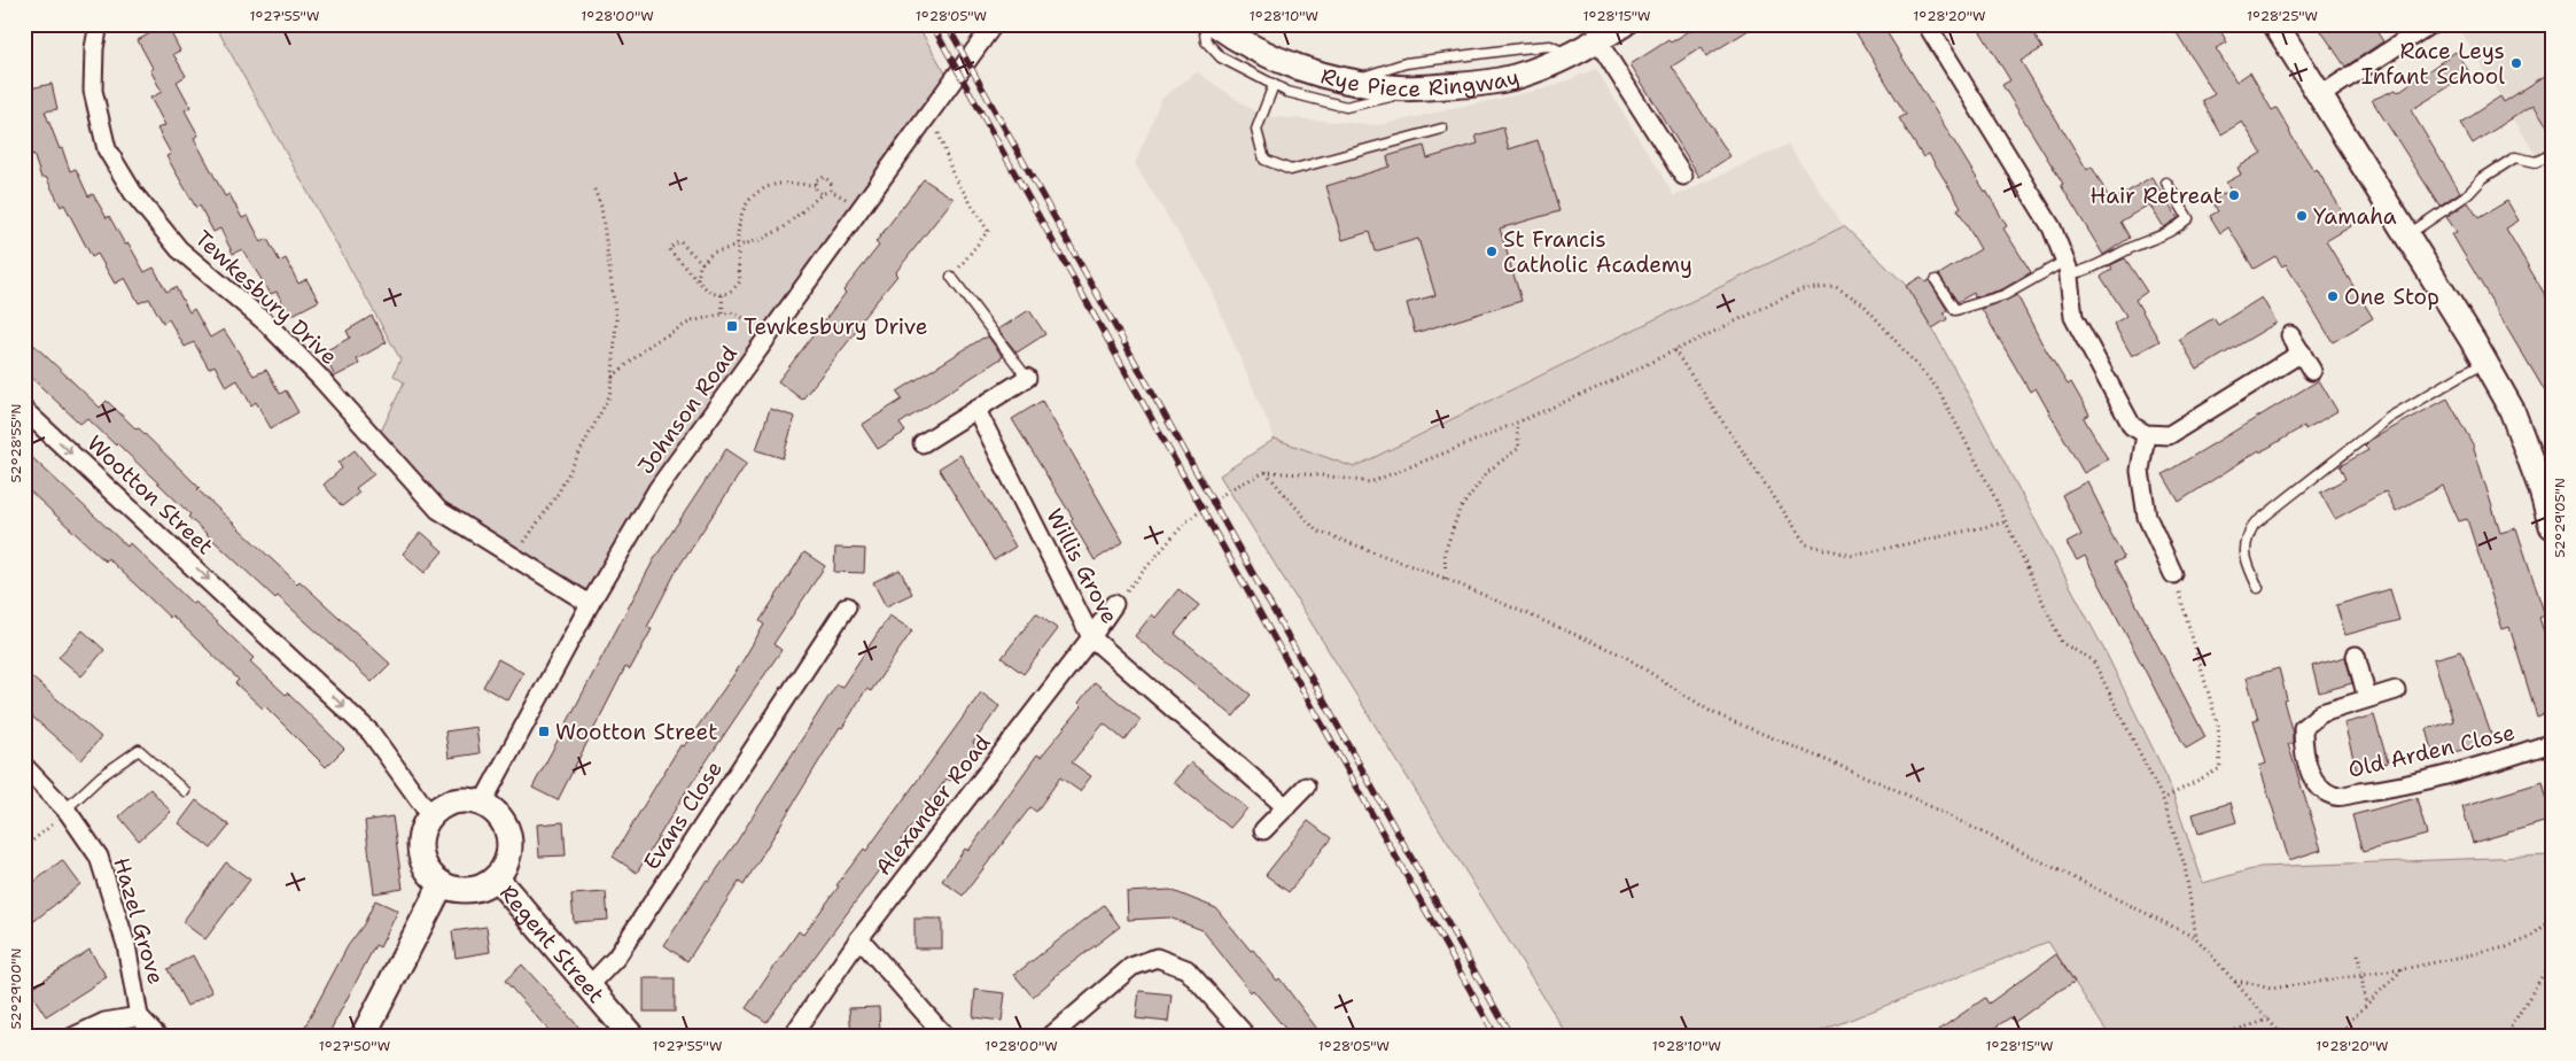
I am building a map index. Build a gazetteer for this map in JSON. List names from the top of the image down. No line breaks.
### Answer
{"streets":{"main road":["Rye Piece Ringway","Regent Street"],"street":["Tewkesbury Drive","Johnson Road","Wootton Street","Willis Grove","Old Arden Close","Alexander Road","Evans Close","Hazel Grove"]},"crossings":[["Tewkesbury Drive","Johnson Road"],["Johnson Road","Wootton Street"],["Johnson Road","Regent Street"],["Wootton Street","Regent Street"],["Willis Grove","Alexander Road"],["Evans Close","Regent Street"]],"one_way":["Wootton Street"],"places":{"other":["Race Leys Infant School","Hair Retreat","Yamaha","St Francis Catholic Academy","One Stop"],"transit":["Tewkesbury Drive","Wootton Street"]},"coordinates":["1°27'55\"W","1°28'00\"W","1°28'05\"W","1°28'10\"W","1°28'15\"W","1°28'20\"W","1°28'25\"W","52°28'55\"N","52°29'05\"N","52°29'00\"N","1°27'50\"W"]}
